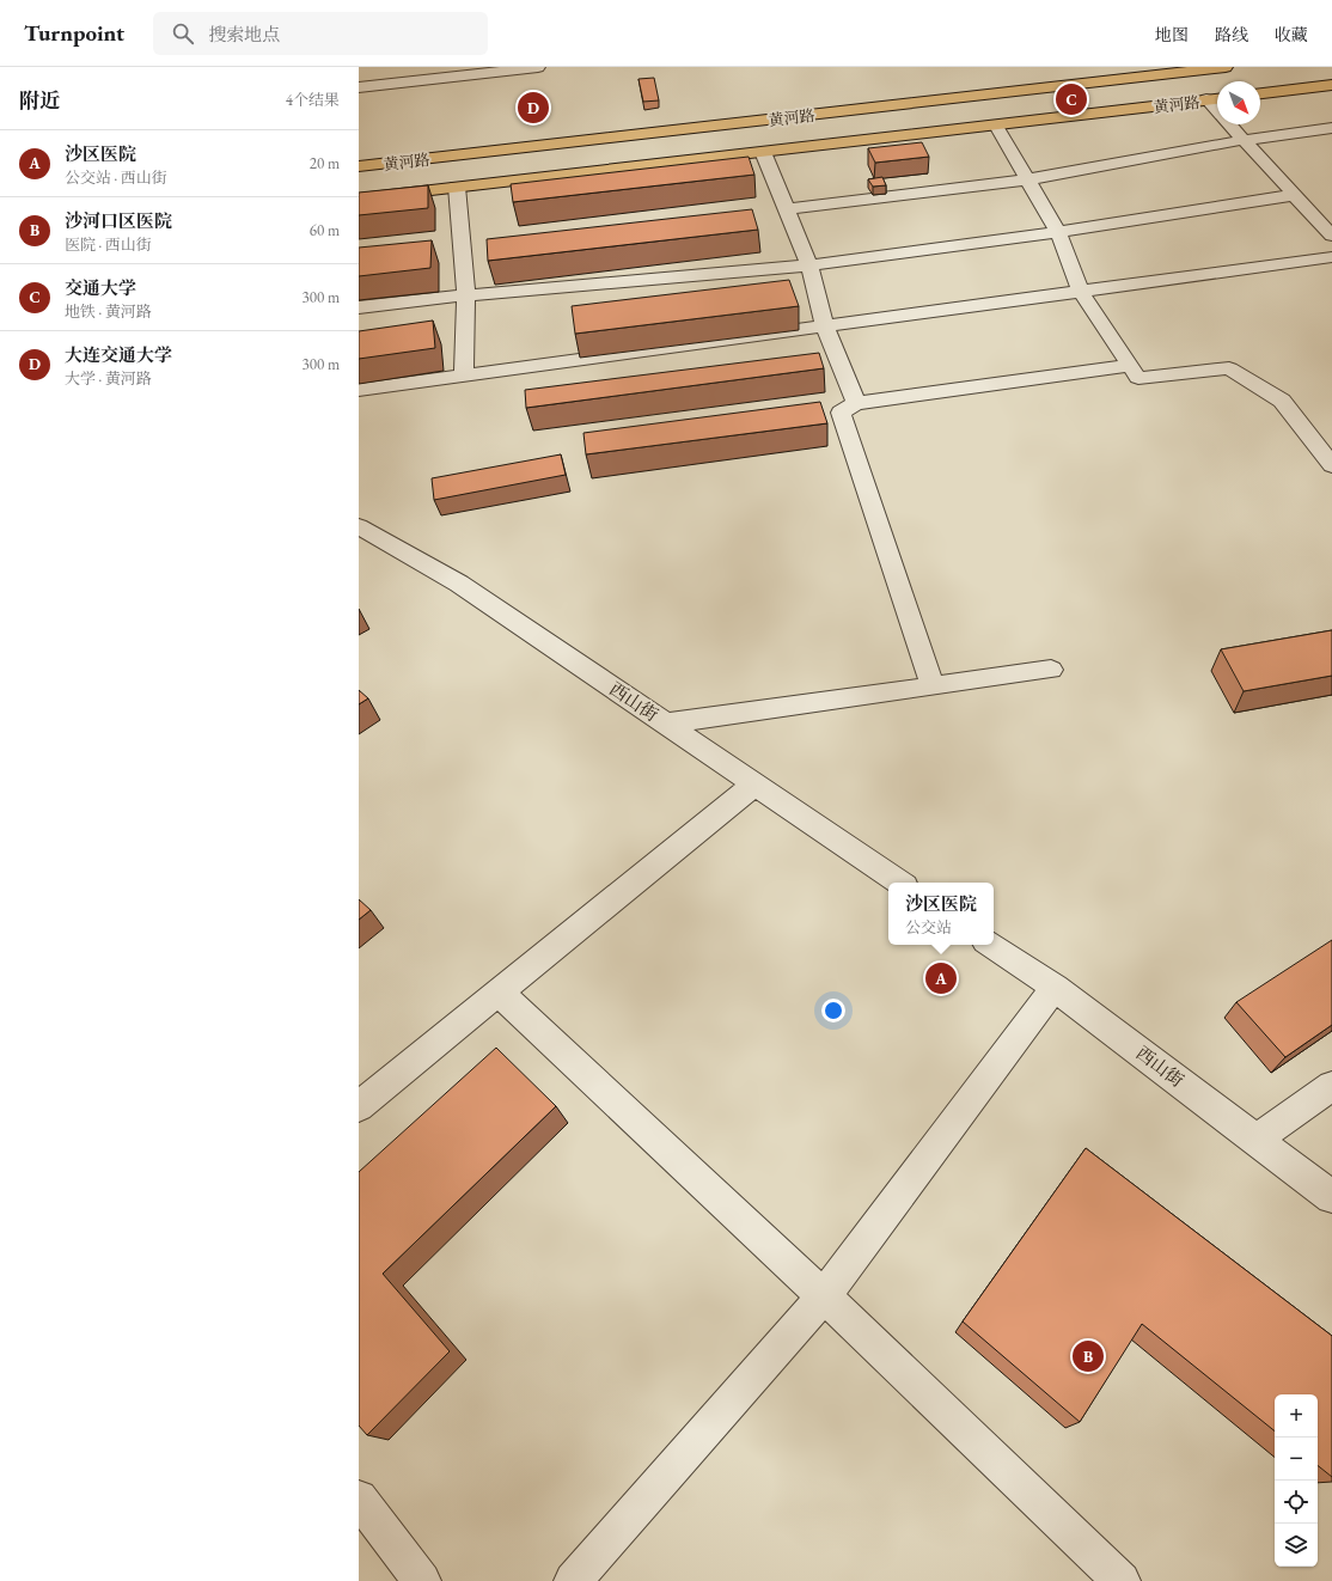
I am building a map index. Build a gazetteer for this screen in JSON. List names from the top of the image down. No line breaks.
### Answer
{"streets":{"main road":["黄河路"],"street":["西山街"]},"north":"bottom right","page":{"header":"Turnpoint","search":"搜索地点","nav":["地图","路线","收藏"],"heading":["附近","4个结果"],"pins":["C","D","A","B"],"list":[{"mark":"A","name":"沙区医院","note":"公交站 · 西山街","value":"20 m"},{"mark":"B","name":"沙河口区医院","note":"医院 · 西山街","value":"60 m"},{"mark":"C","name":"交通大学","note":"地铁 · 黄河路","value":"300 m"},{"mark":"D","name":"大连交通大学","note":"大学 · 黄河路","value":"300 m"}],"popup":["沙区医院","公交站"],"map_buttons":["+","−"]}}
